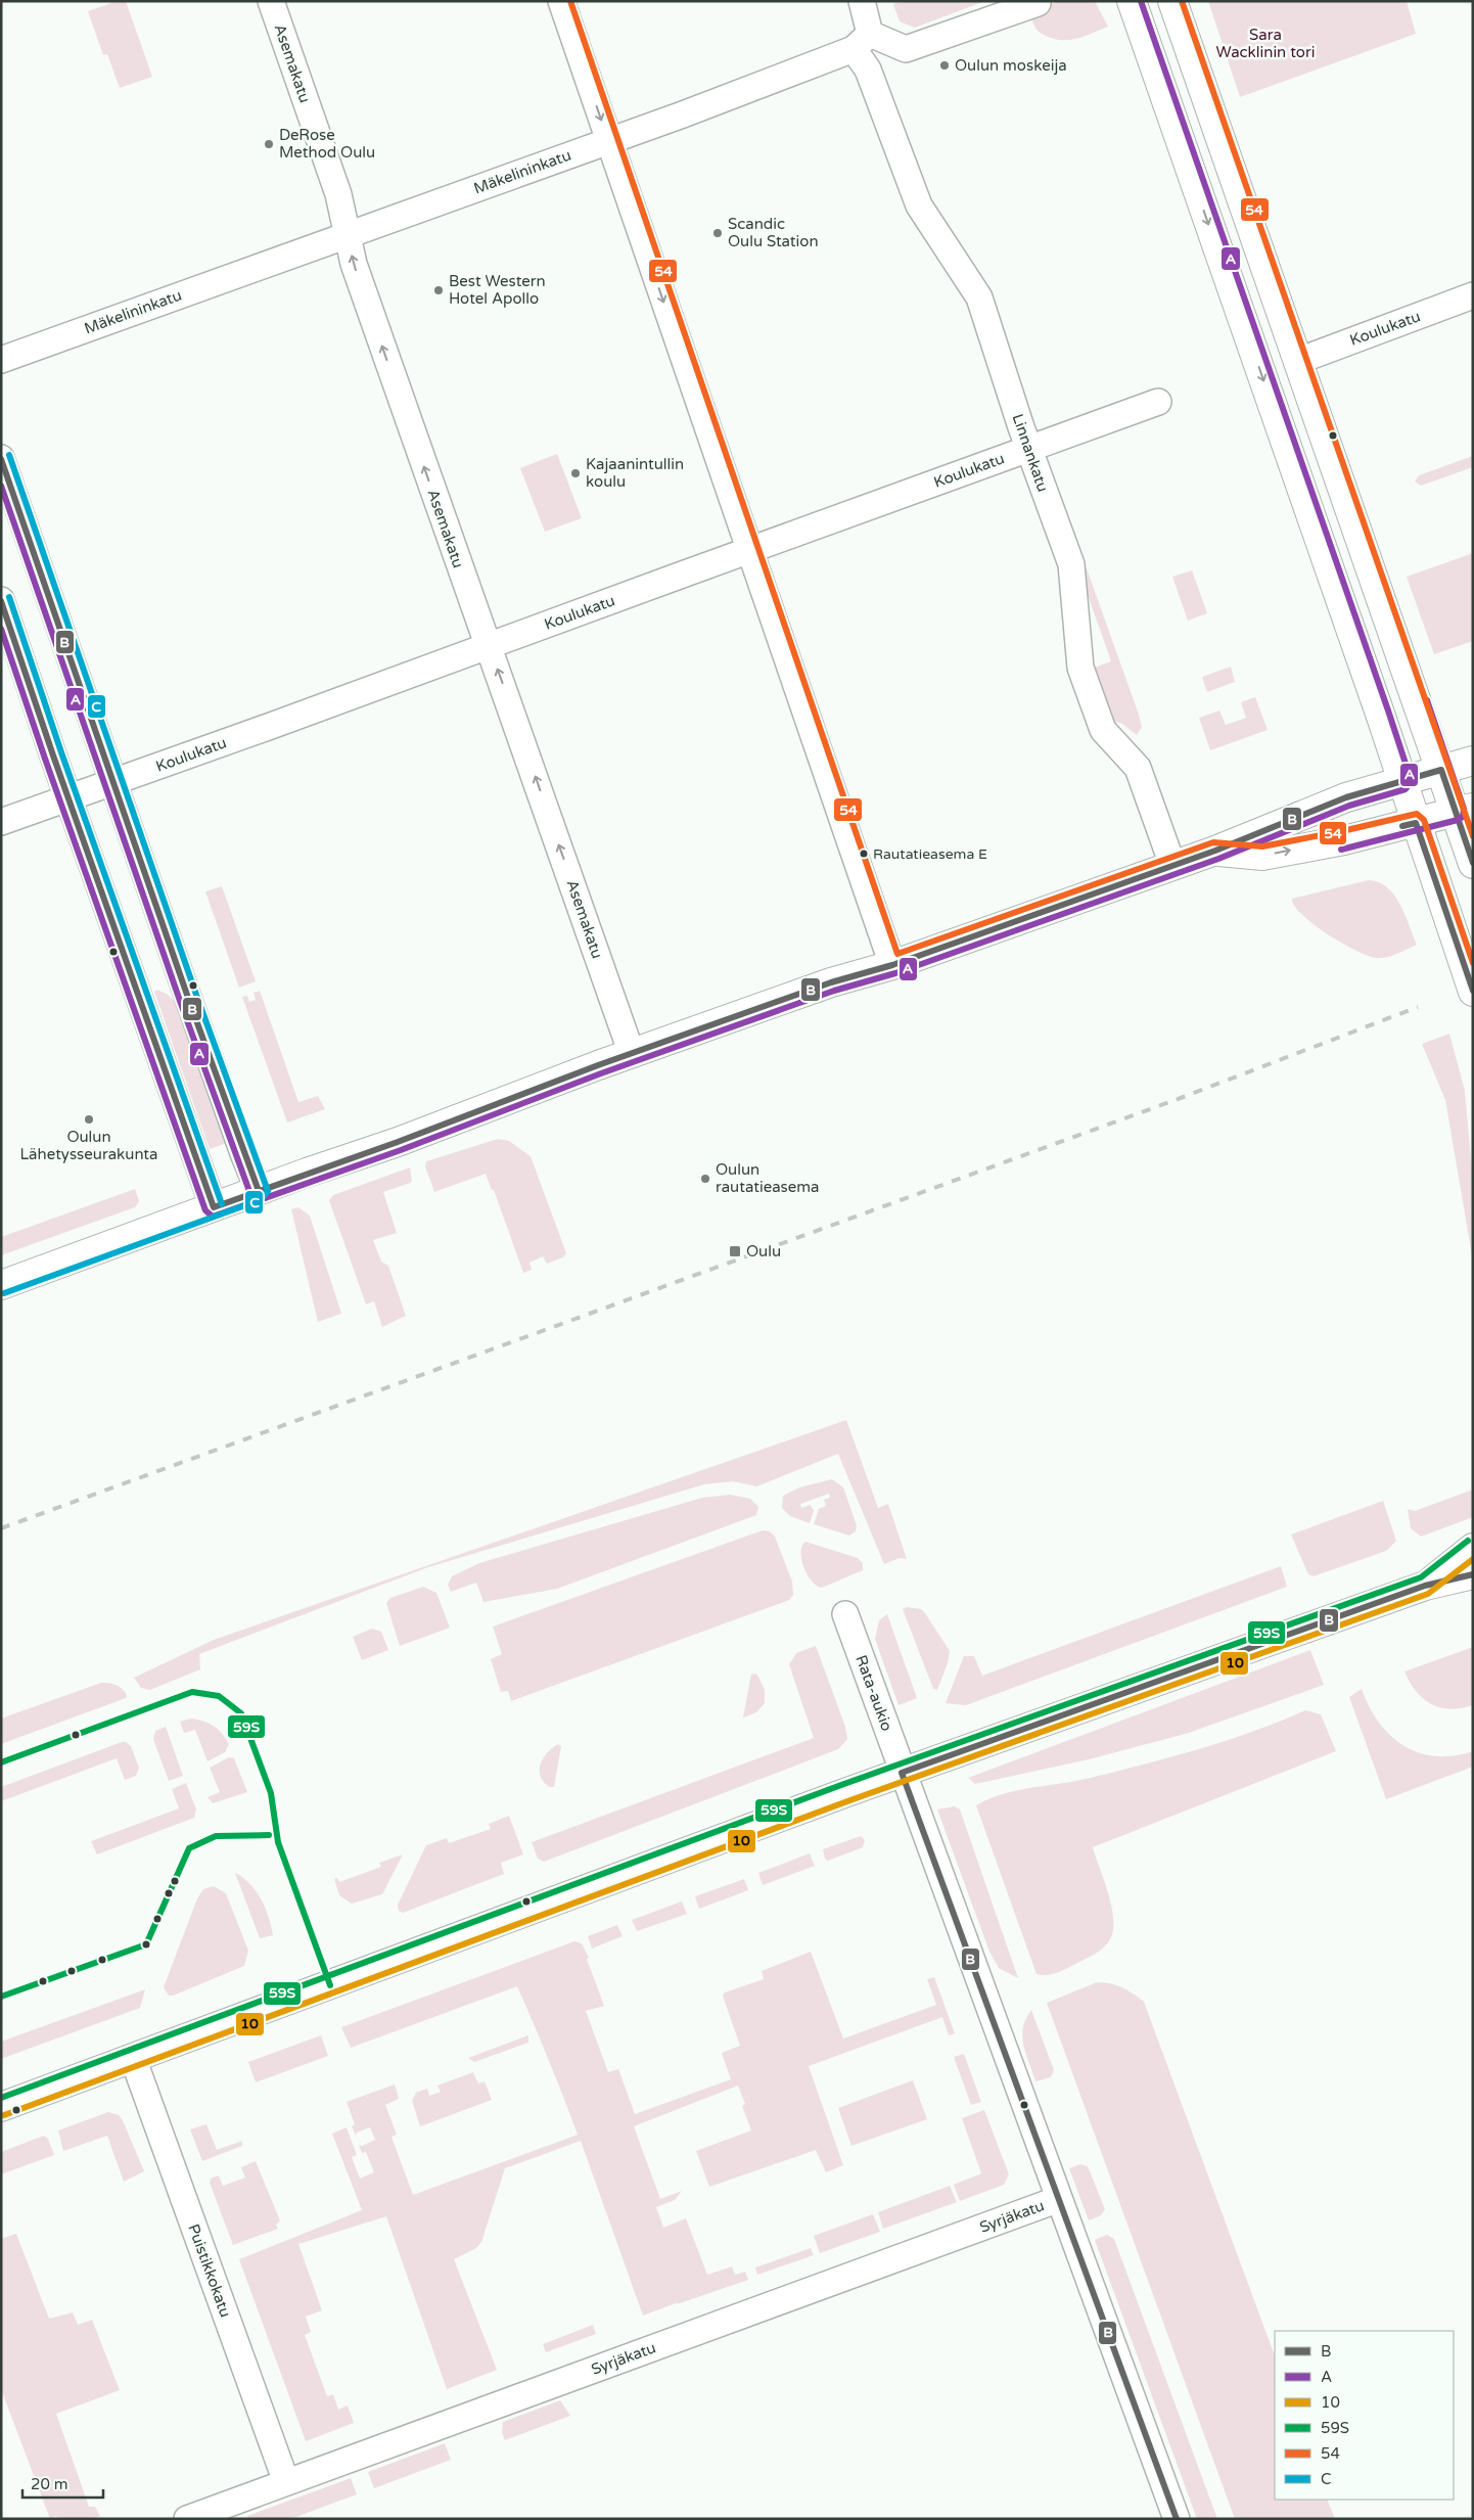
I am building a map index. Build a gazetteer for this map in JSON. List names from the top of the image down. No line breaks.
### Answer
{"streets":{"street":["Asemakatu","Mäkelininkatu","Koulukatu","Linnankatu","Rata-aukio","Syrjäkatu","Puistikkokatu"]},"crossings":[["Asemakatu","Mäkelininkatu"],["Asemakatu","Koulukatu"],["Mäkelininkatu","Linnankatu"],["Koulukatu","Linnankatu"],["Rata-aukio","Syrjäkatu"],["Syrjäkatu","Puistikkokatu"]],"one_way":["Asemakatu"],"parks":["Sara Wacklinin tori"],"places":{"other":["Oulun moskeija","DeRose Method Oulu","Scandic Oulu Station","Best Western Hotel Apollo","Kajaanintullin koulu","Rautatieasema E","Oulun Lähetysseurakunta","Oulun rautatieasema"],"transit":["Oulu"]},"lines":["transit line A","transit line 54","transit line C","transit line B","transit line 59S","transit line 10"],"legend":["B","A","10","59S","54","C"],"scale_bar":"20 m"}
